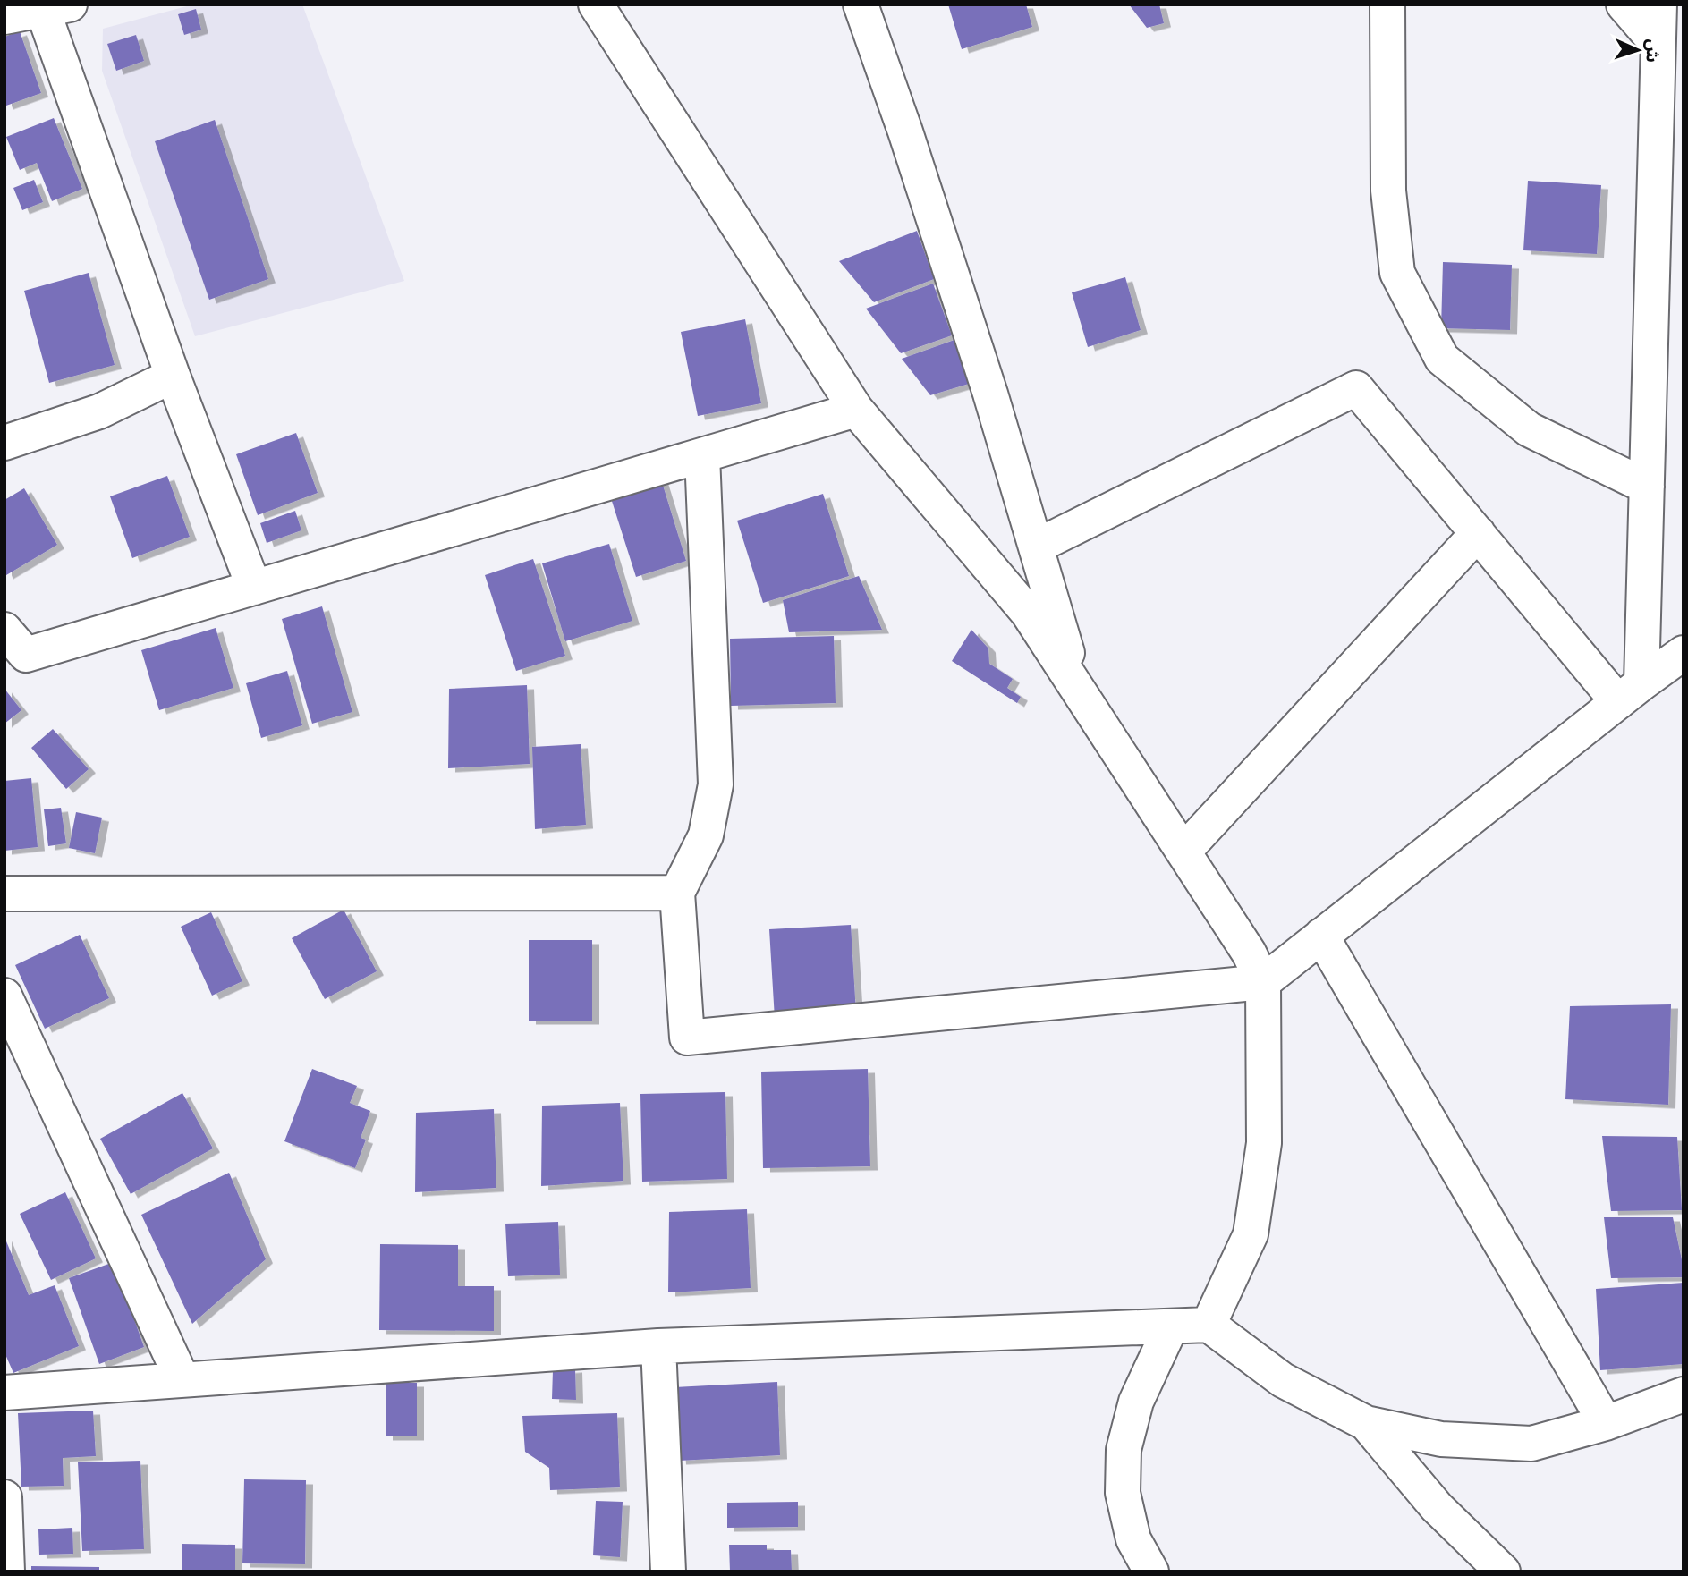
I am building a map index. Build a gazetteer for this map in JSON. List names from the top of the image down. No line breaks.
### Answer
{"north":"right"}
